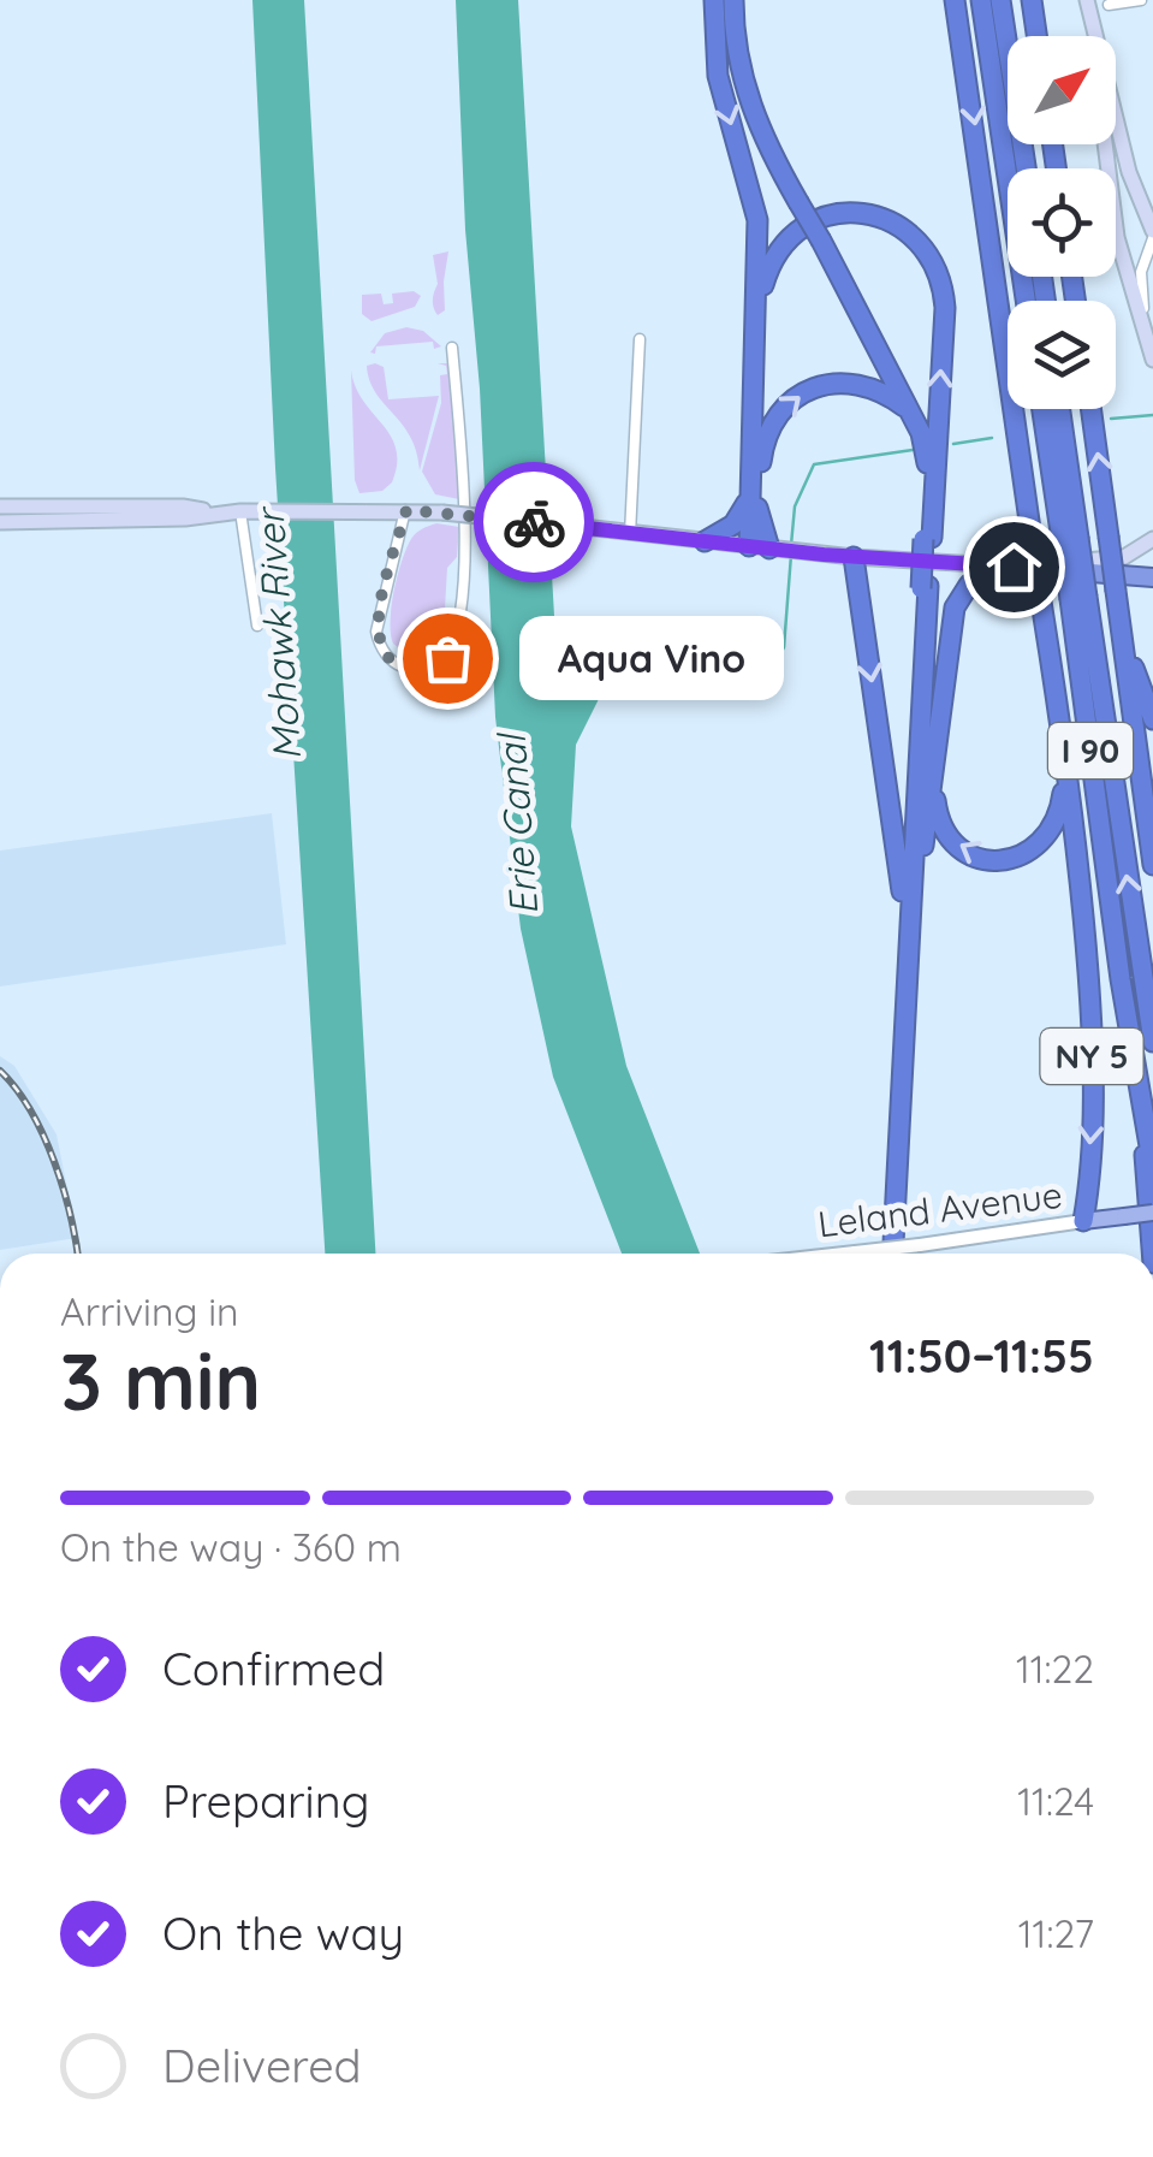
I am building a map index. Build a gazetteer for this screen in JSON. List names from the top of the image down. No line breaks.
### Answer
{"streets":{"highway":["I 90","NY 5"],"main road":["Leland Avenue"]},"crossings":[["NY 5","Leland Avenue"]],"water":["Mohawk River","Erie Canal"],"places":["Aqua Vino"],"north":"top right","page":{"bubble":"Aqua Vino","heading":["3 min","Arriving in","11:50–11:55"],"bar":"On the way · 360 m","list":[["Confirmed","11:22"],["Preparing","11:24"],["On the way","11:27"],"Delivered"]}}
